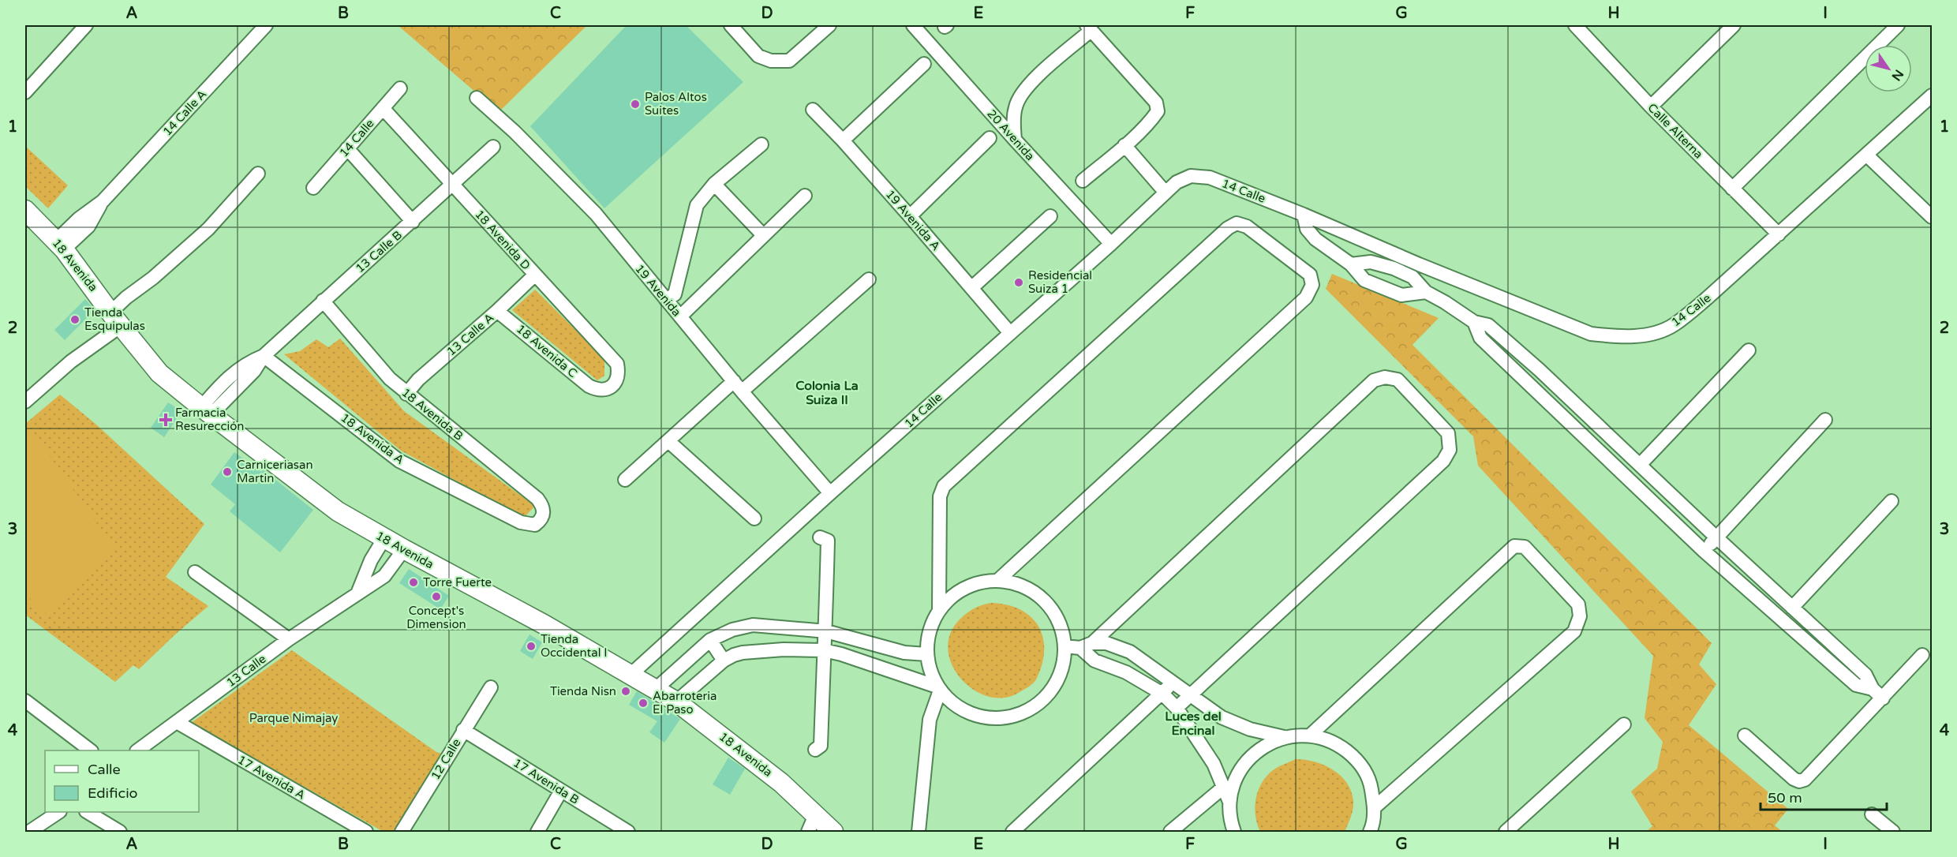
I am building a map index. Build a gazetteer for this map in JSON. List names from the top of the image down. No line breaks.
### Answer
{"streets":{"street":["14 Calle A","Calle Alterna","20 Avenida","14 Calle","19 Avenida A","18 Avenida D","13 Calle B","18 Avenida","19 Avenida","13 Calle A","18 Avenida C","18 Avenida B","18 Avenida A","13 Calle","12 Calle","17 Avenida A","17 Avenida B"]},"crossings":[["14 Calle A","18 Avenida"],["Calle Alterna","14 Calle"],["20 Avenida","14 Calle"],["14 Calle","19 Avenida A"],["14 Calle","18 Avenida D"],["14 Calle","18 Avenida"],["14 Calle","19 Avenida"],["18 Avenida D","13 Calle B"],["18 Avenida D","13 Calle A"],["18 Avenida D","18 Avenida C"],["13 Calle B","18 Avenida"],["13 Calle B","18 Avenida B"],["13 Calle B","18 Avenida A"],["18 Avenida","13 Calle"],["13 Calle A","18 Avenida C"],["13 Calle A","18 Avenida B"],["18 Avenida B","18 Avenida A"],["13 Calle","17 Avenida A"],["12 Calle","17 Avenida B"]],"districts":["Colonia La Suiza II","Luces del Encinal"],"parks":["Parque Nimajay"],"places":{"other":["Palos Altos Suites","Residencial Suiza 1","Tienda Esquipulas","Carniceriasan Martin","Torre Fuerte","Concept's Dimension","Tienda Occidental I","Tienda Nisn","Abarroteria El Paso"],"health":["Farmacia Resurección"]},"legend":["Calle","Edificio"],"scale_bar":"50 m","north":"bottom right","grid":{"columns":["A","B","C","D","E","F","G","H","I"],"rows":["1","2","3","4"]}}
